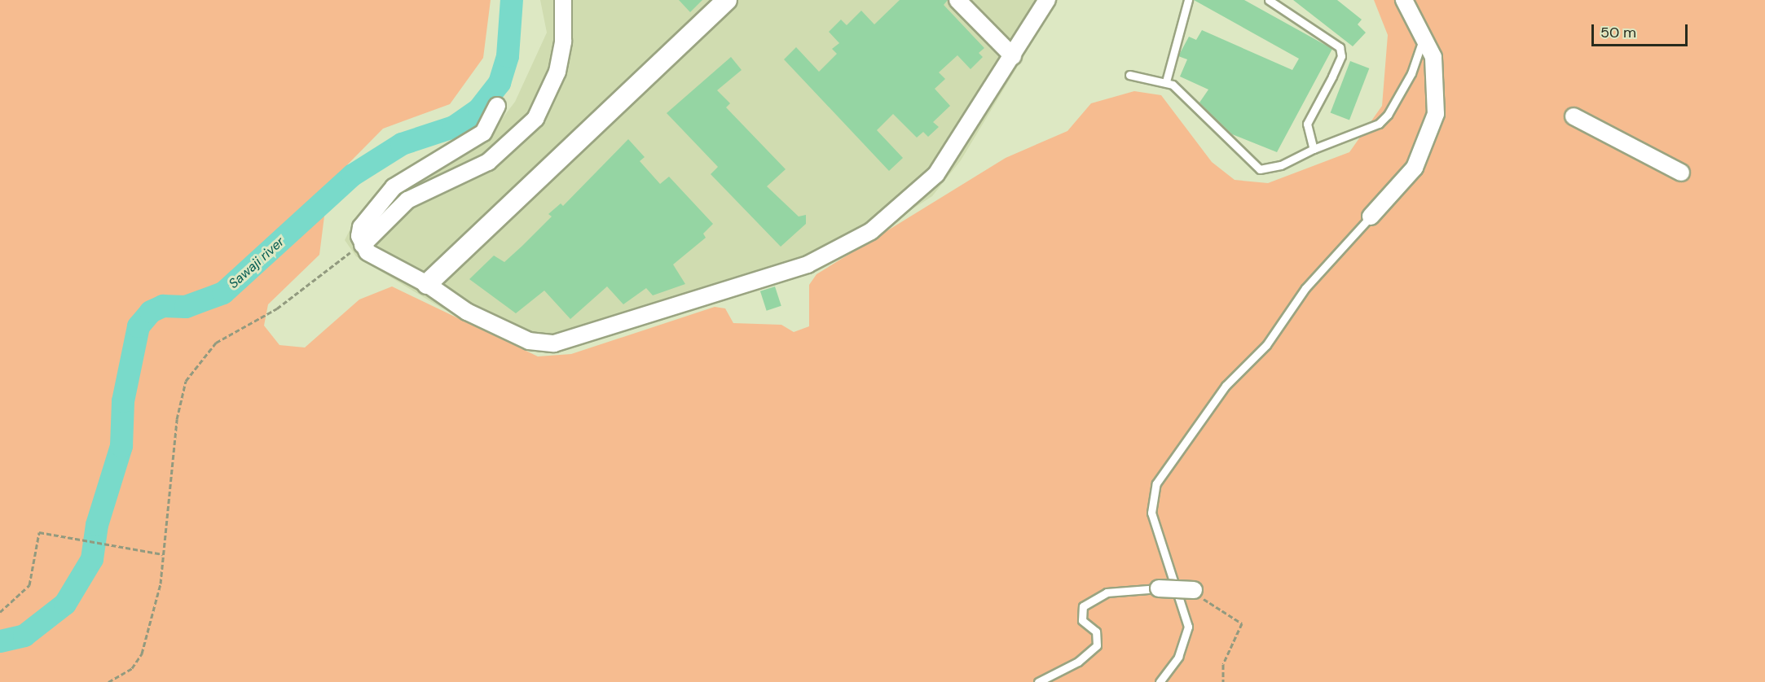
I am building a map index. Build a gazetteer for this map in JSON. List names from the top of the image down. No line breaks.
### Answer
{"water":["Sawaji river"],"scale_bar":"50 m"}
